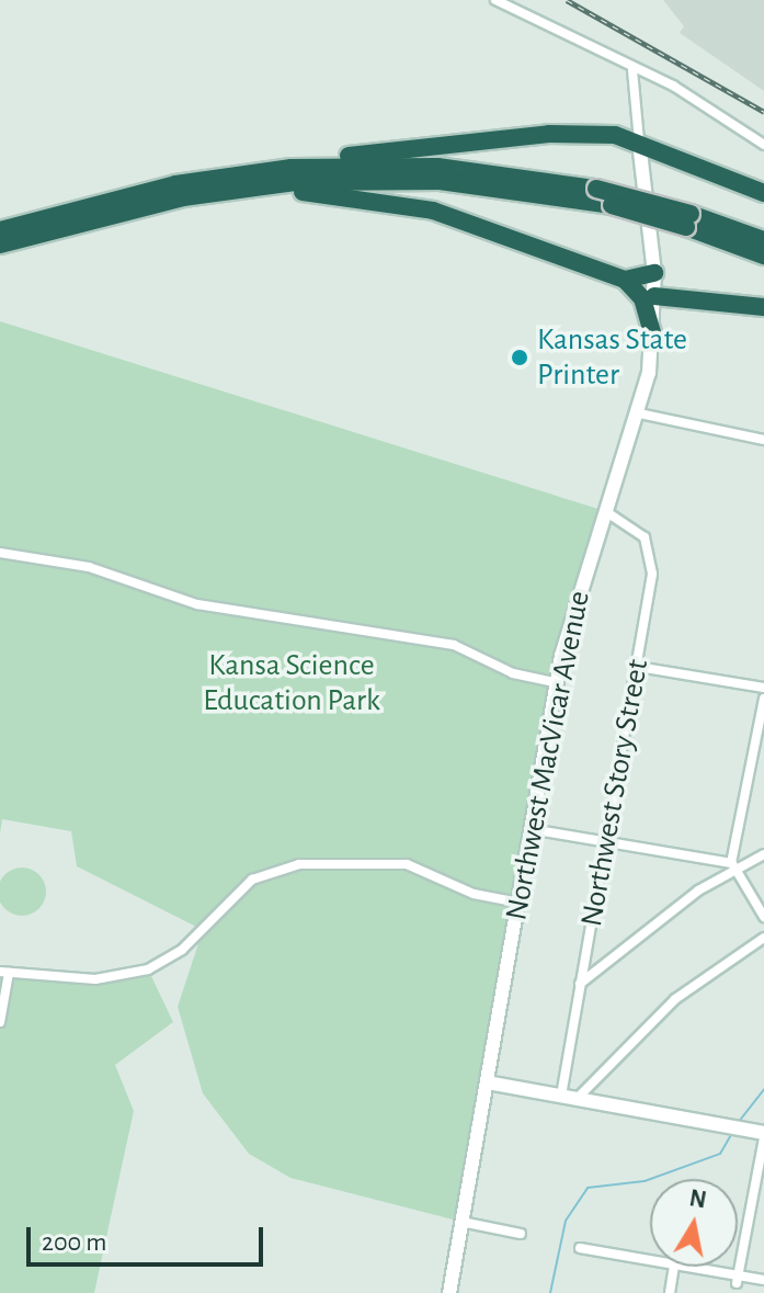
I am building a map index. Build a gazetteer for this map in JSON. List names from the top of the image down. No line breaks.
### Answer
{"streets":{"main road":["Northwest MacVicar Avenue"],"street":["Northwest Story Street"]},"crossings":[["Northwest MacVicar Avenue","Northwest Story Street"]],"parks":["Kansa Science Education Park"],"places":["Kansas State Printer"],"scale_bar":"200 m","north":"top"}
